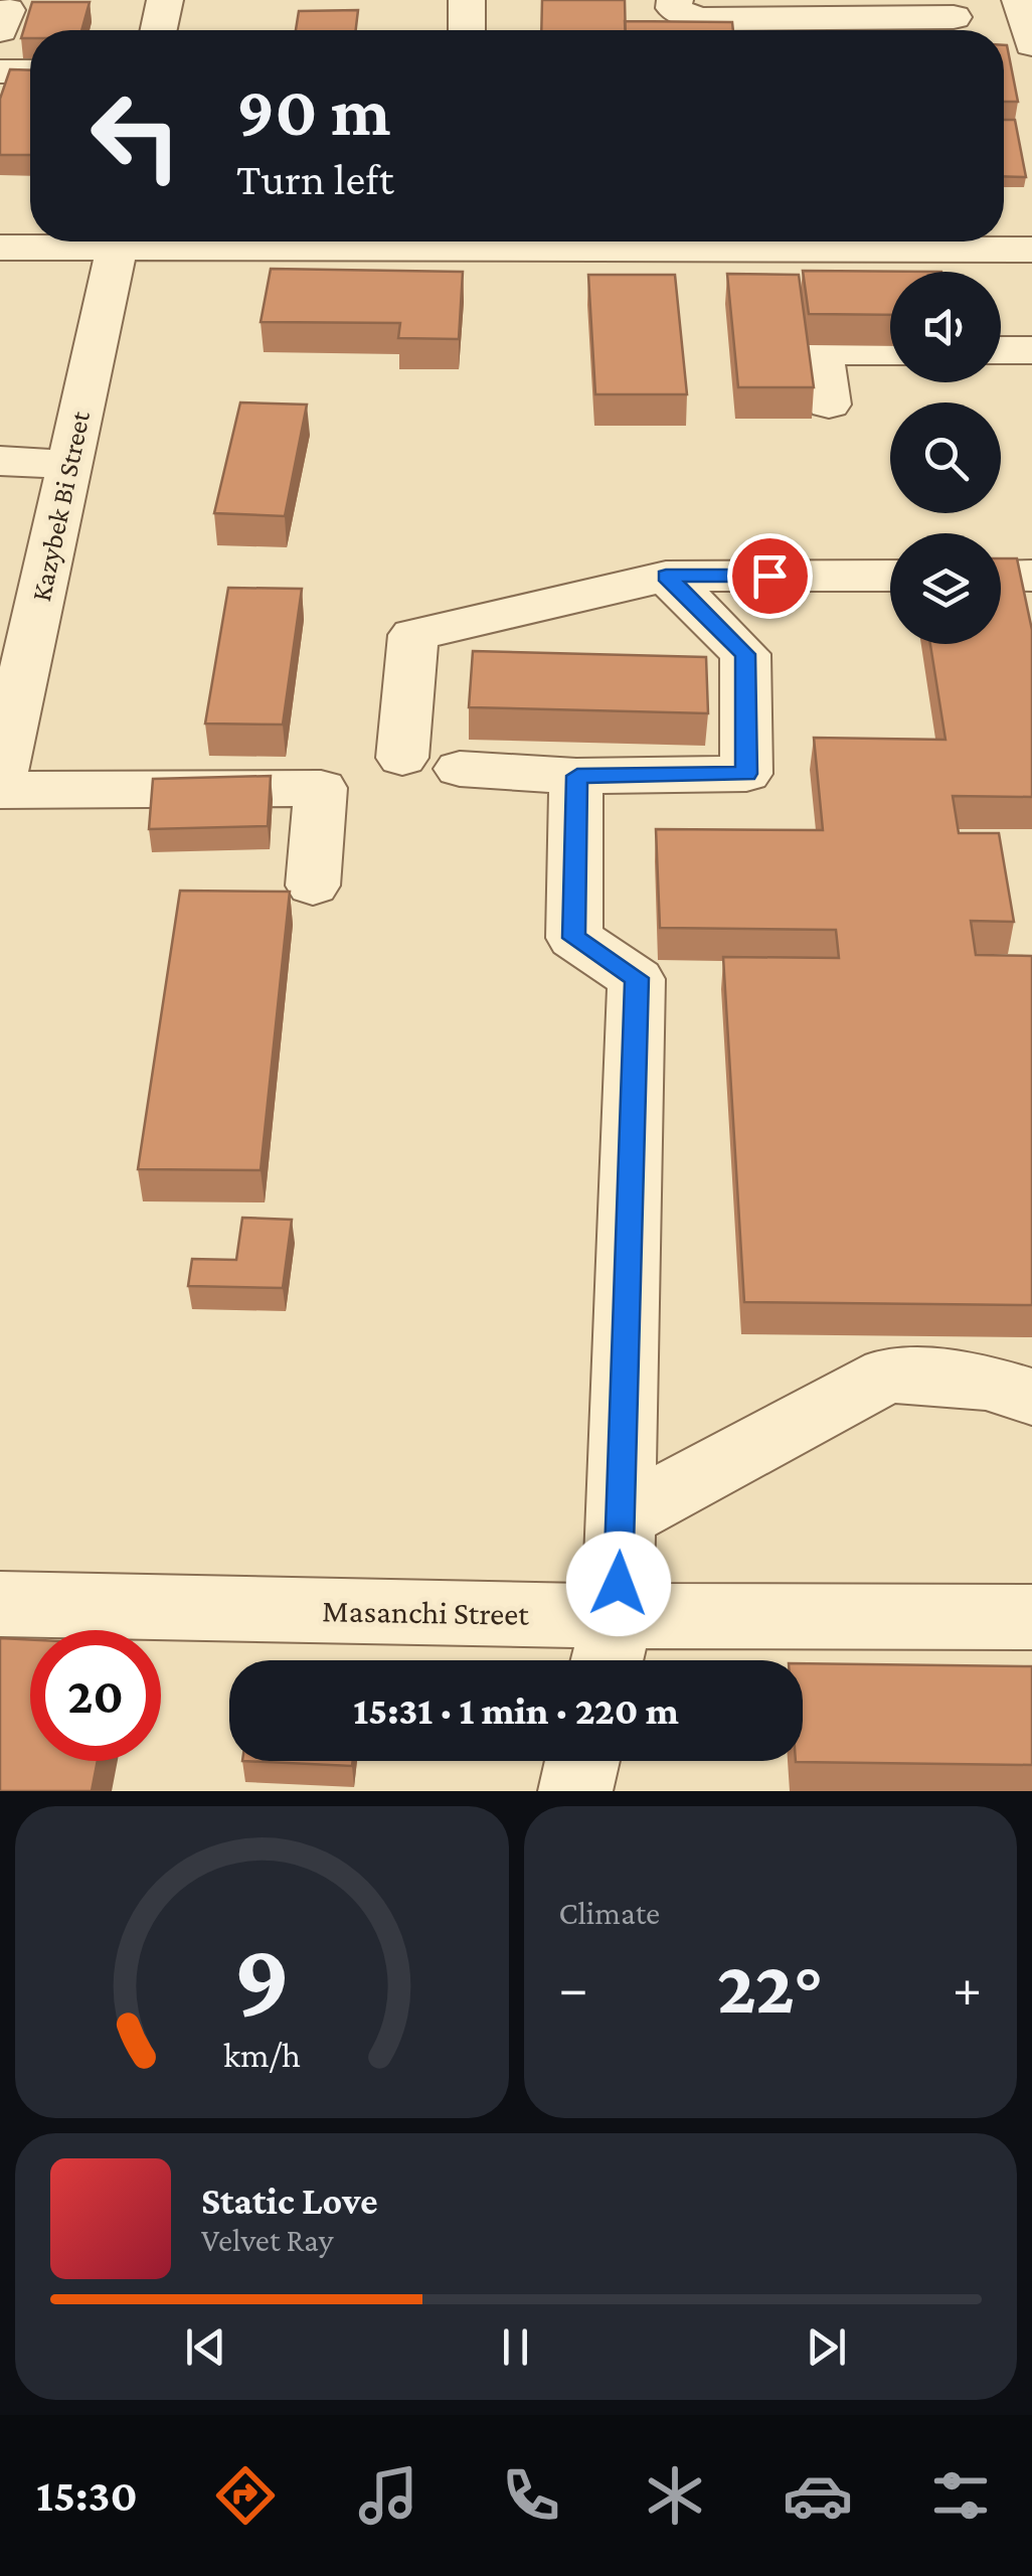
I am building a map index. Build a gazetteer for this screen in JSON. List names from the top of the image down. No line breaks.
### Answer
{"streets":{"street":["Kazybek Bi Street","Masanchi Street"]},"page":{"turn":["90 m","Turn left"],"limit":"20","trip":"15:31 · 1 min · 220 m","tile":"Climate","heat":["−","22°","+"],"song":["Static Love","Velvet Ray"],"tabs":"15:30","gauge":["9","km/h"]}}
